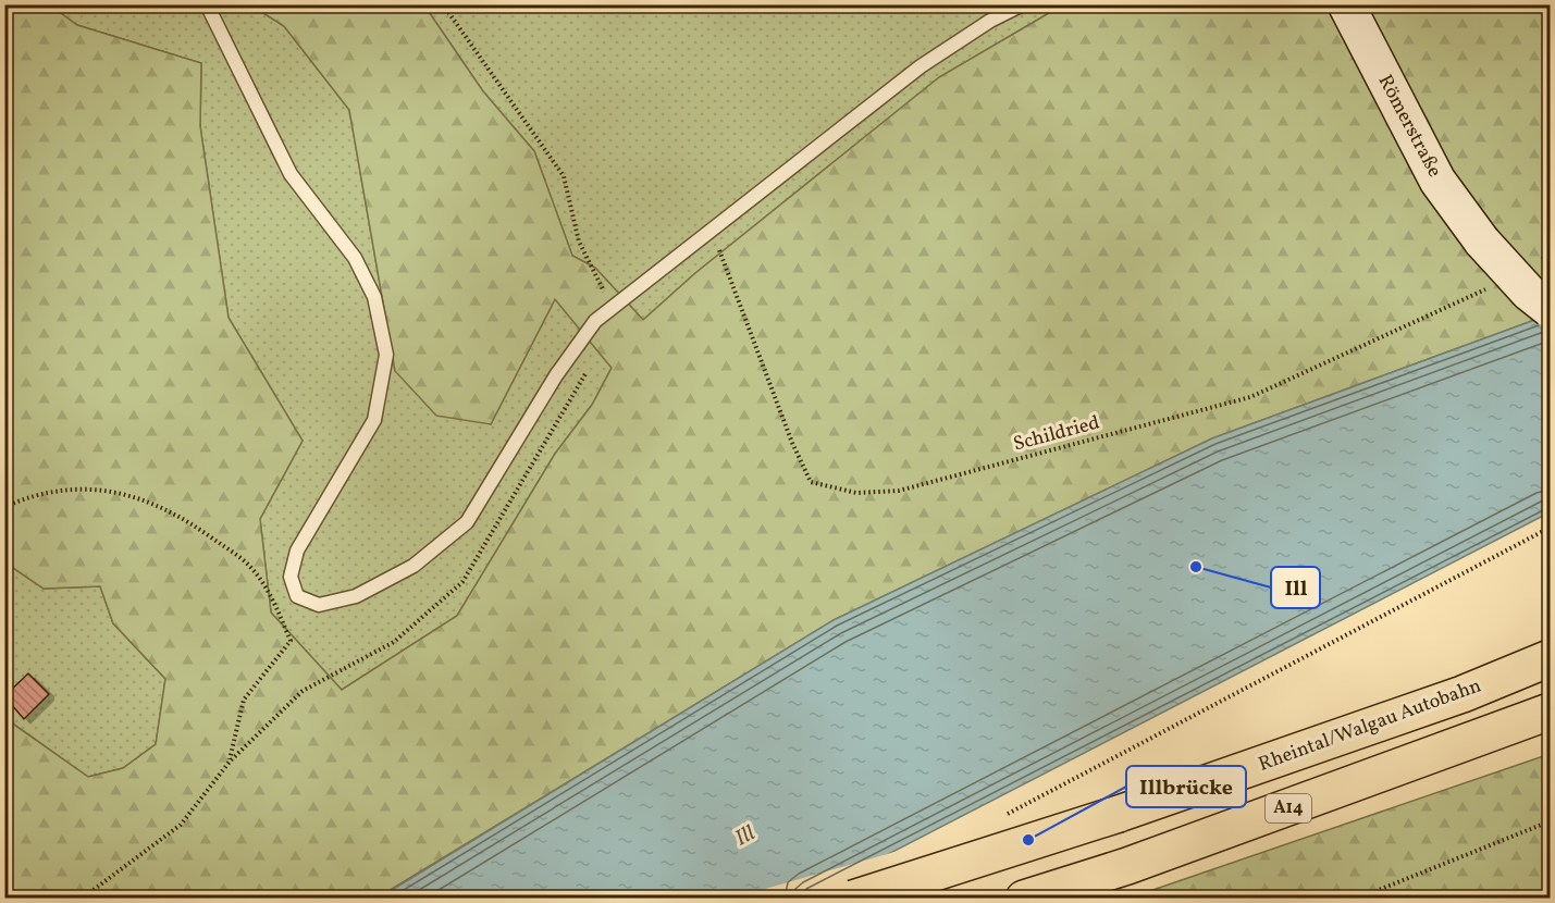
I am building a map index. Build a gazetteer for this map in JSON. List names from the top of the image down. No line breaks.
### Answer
{"streets":{"highway":["Rheintal/Walgau Autobahn","A14"],"main road":["Römerstraße"],"path":["Schildried"]},"water":["Ill"],"places":["Ill","Illbrücke"]}
